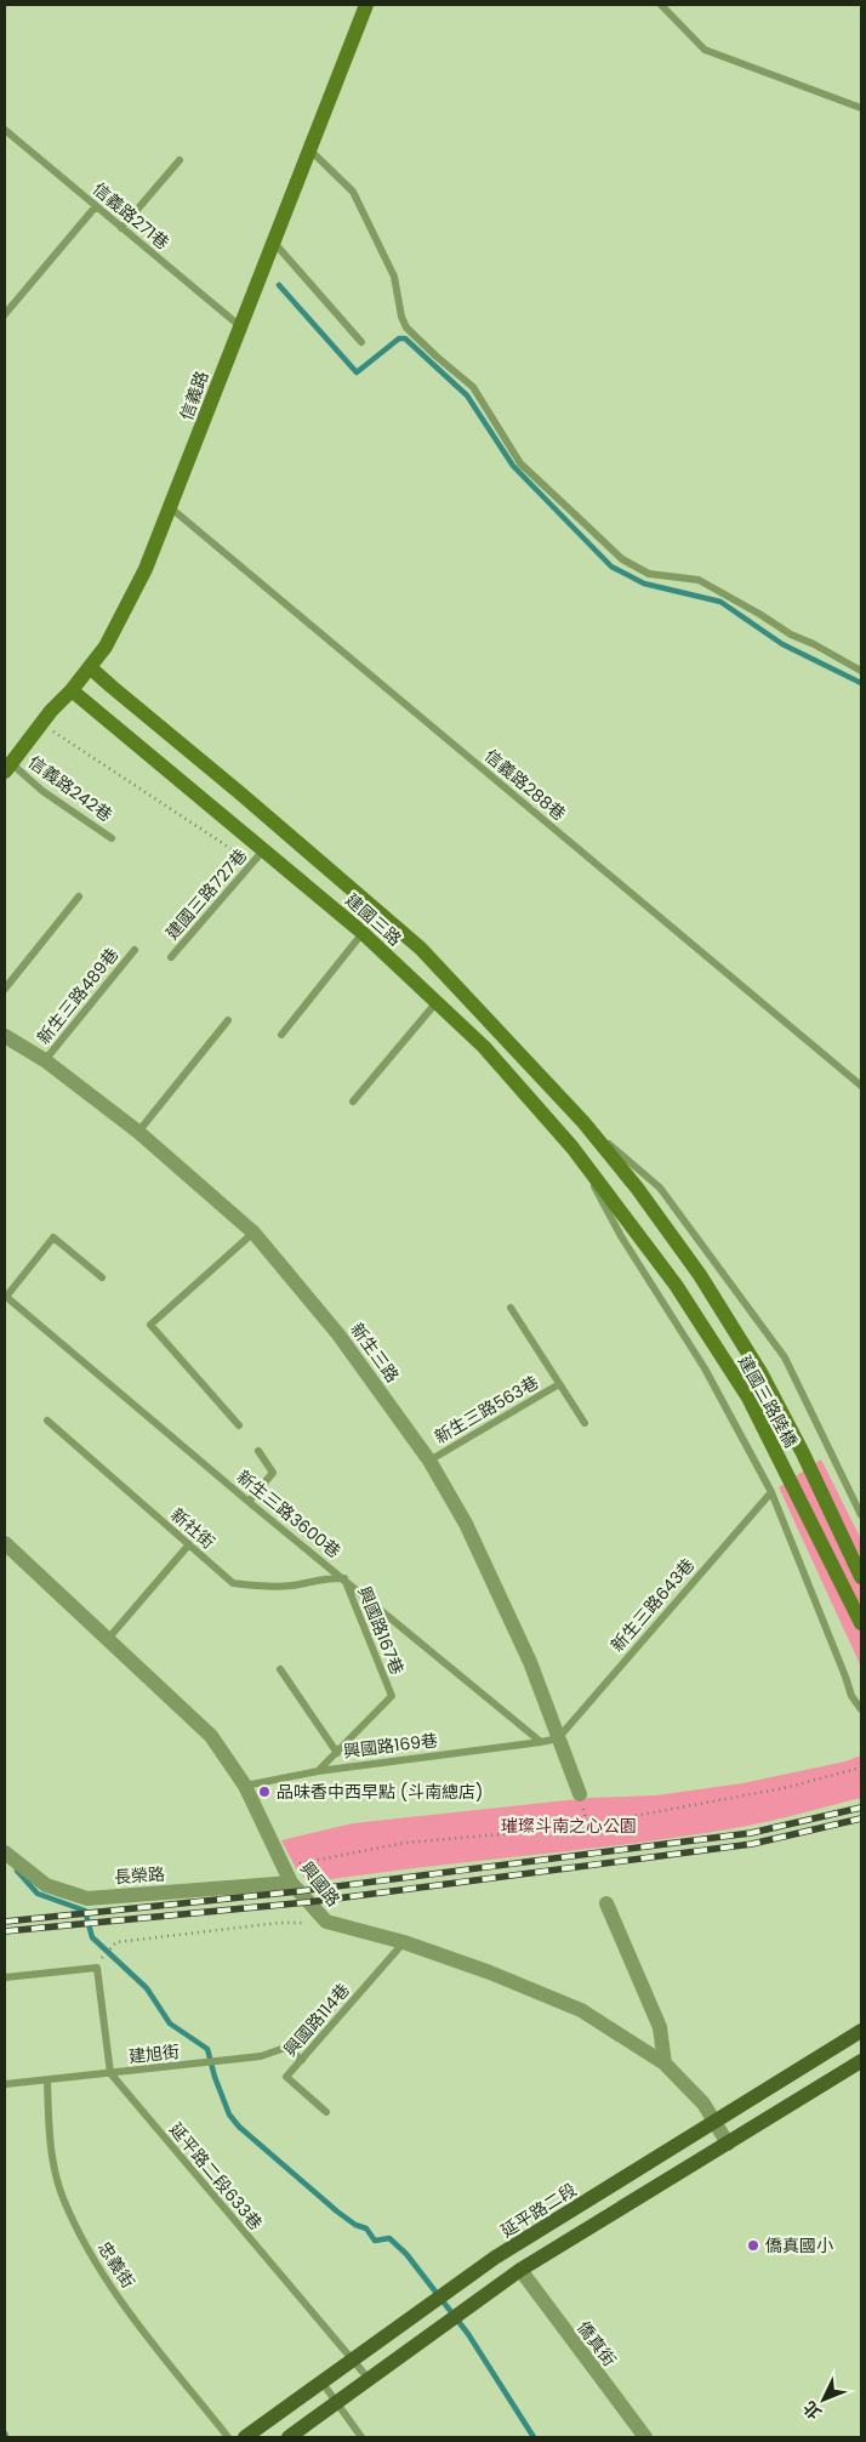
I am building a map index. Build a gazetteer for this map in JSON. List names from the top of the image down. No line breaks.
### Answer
{"streets":{"main road":["延平路二段"],"street":["信義路","建國三路","新生三路","建國三路陸橋","長榮路","興國路","僑真街"],"lane":["信義路271巷","信義路288巷","信義路242巷","建國三路727巷","新生三路489巷","新生三路563巷","新生三路3600巷","新社街","新生三路643巷","興國路167巷","興國路169巷","興國路114巷","建旭街","延平路二段633巷","忠義街"]},"crossings":[["信義路271巷","信義路"],["信義路","信義路288巷"],["信義路","信義路242巷"],["信義路","建國三路"],["建國三路727巷","建國三路"],["建國三路","建國三路陸橋"],["新生三路489巷","新生三路"],["新生三路","新生三路563巷"],["新生三路","新生三路643巷"],["新生三路3600巷","新社街"],["新生三路3600巷","興國路167巷"],["新生三路3600巷","興國路169巷"],["新社街","興國路167巷"],["興國路167巷","興國路169巷"],["興國路169巷","興國路"],["長榮路","興國路"],["興國路","興國路114巷"],["興國路","延平路二段"],["興國路114巷","建旭街"],["建旭街","延平路二段633巷"],["建旭街","忠義街"],["延平路二段633巷","延平路二段"]],"parks":["璀璨斗南之心公園"],"places":["品味香中西早點 (斗南總店)","僑真國小"],"north":"bottom left"}
